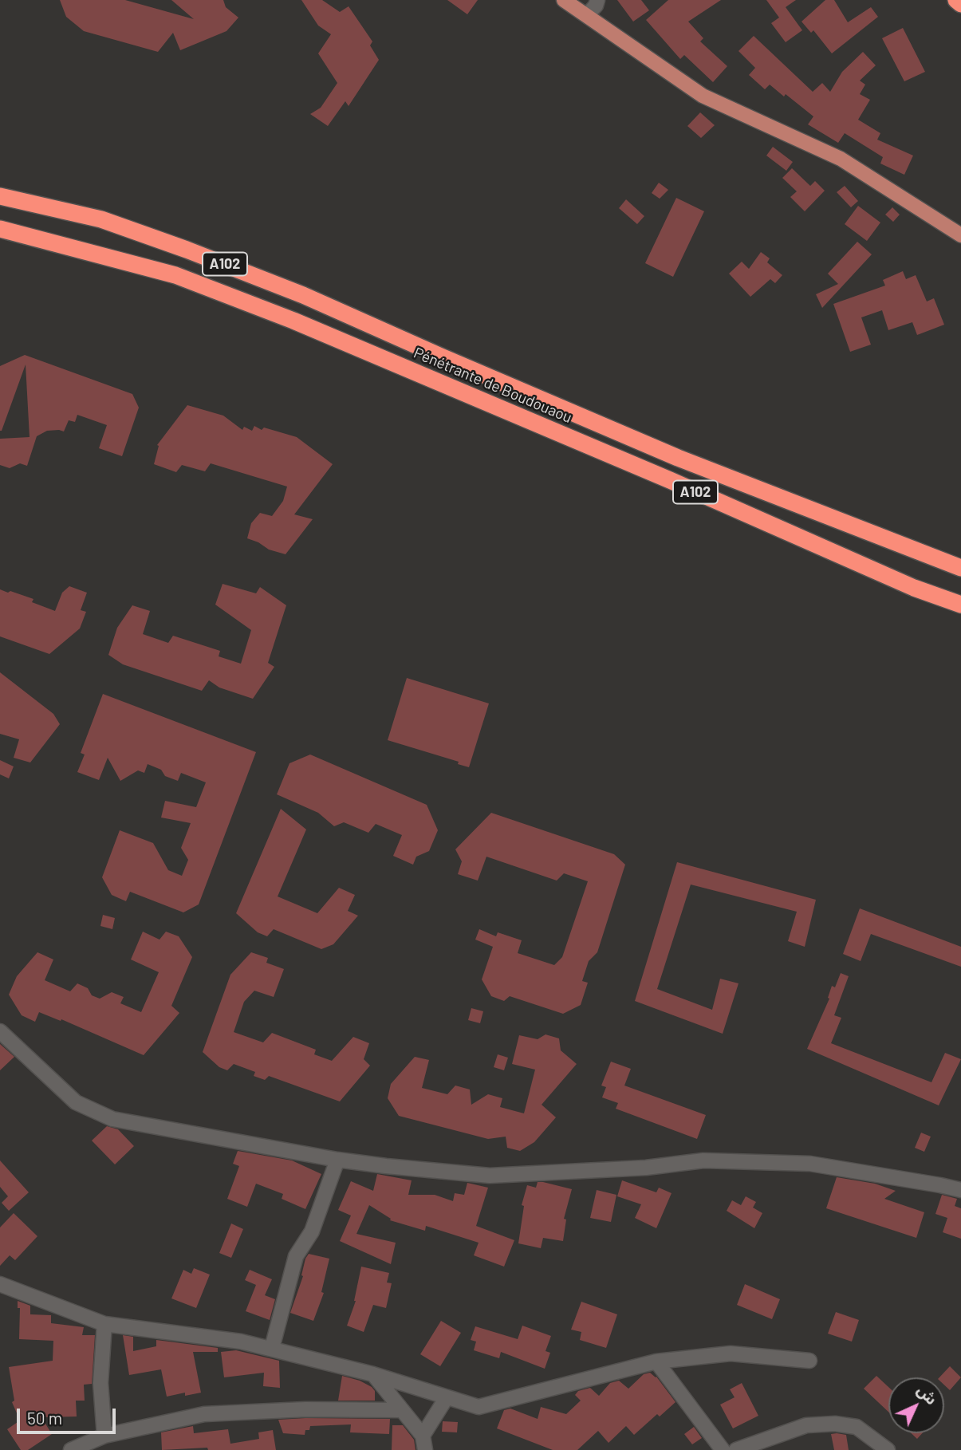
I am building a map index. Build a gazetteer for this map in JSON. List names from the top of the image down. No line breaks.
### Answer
{"streets":{"highway":["A102","Pénétrante de Boudouaou"]},"scale_bar":"50 m","north":"top right"}
